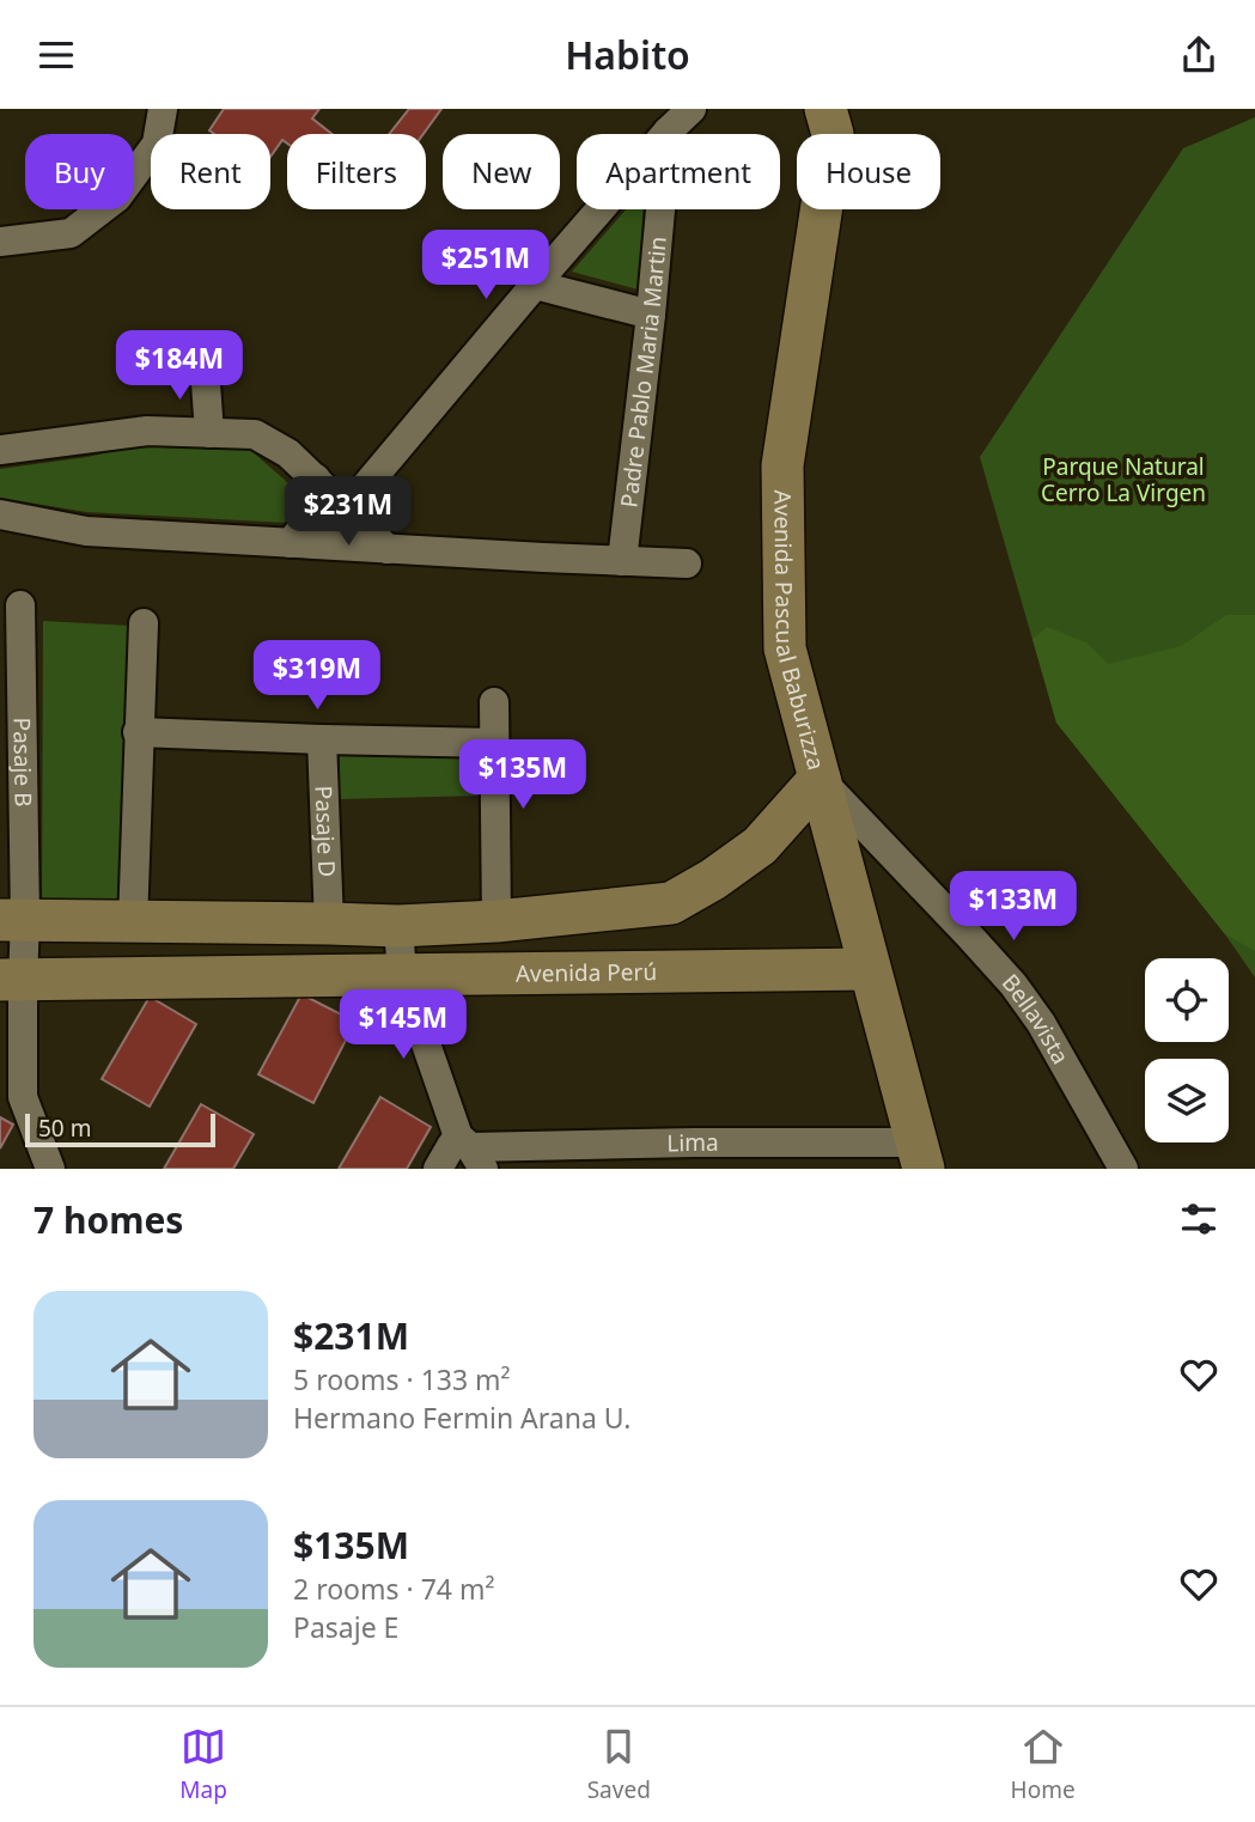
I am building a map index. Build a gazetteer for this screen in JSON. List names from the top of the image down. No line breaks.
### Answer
{"streets":{"street":["Padre Pablo Maria Martin","Avenida Pascual Baburizza","Pasaje B","Pasaje D","Avenida Perú","Bellavista","Lima"]},"crossings":[["Avenida Pascual Baburizza","Avenida Perú"],["Avenida Pascual Baburizza","Bellavista"],["Avenida Pascual Baburizza","Lima"],["Pasaje B","Avenida Perú"]],"parks":["Parque Natural Cerro La Virgen"],"scale_bar":"50 m","page":{"header":"Habito","chip":["Buy","Rent","Filters","New","Apartment","House"],"price":["$251M","$184M","$231M","$319M","$135M","$133M","$145M"],"scale":"50 m","heading":"7 homes","list":[{"name":"$231M","note":"5 rooms · 133 m² · Hermano Fermin Arana U."},{"name":"$135M","note":"2 rooms · 74 m² · Pasaje E"}],"tabs":["Map","Saved","Home"]}}
